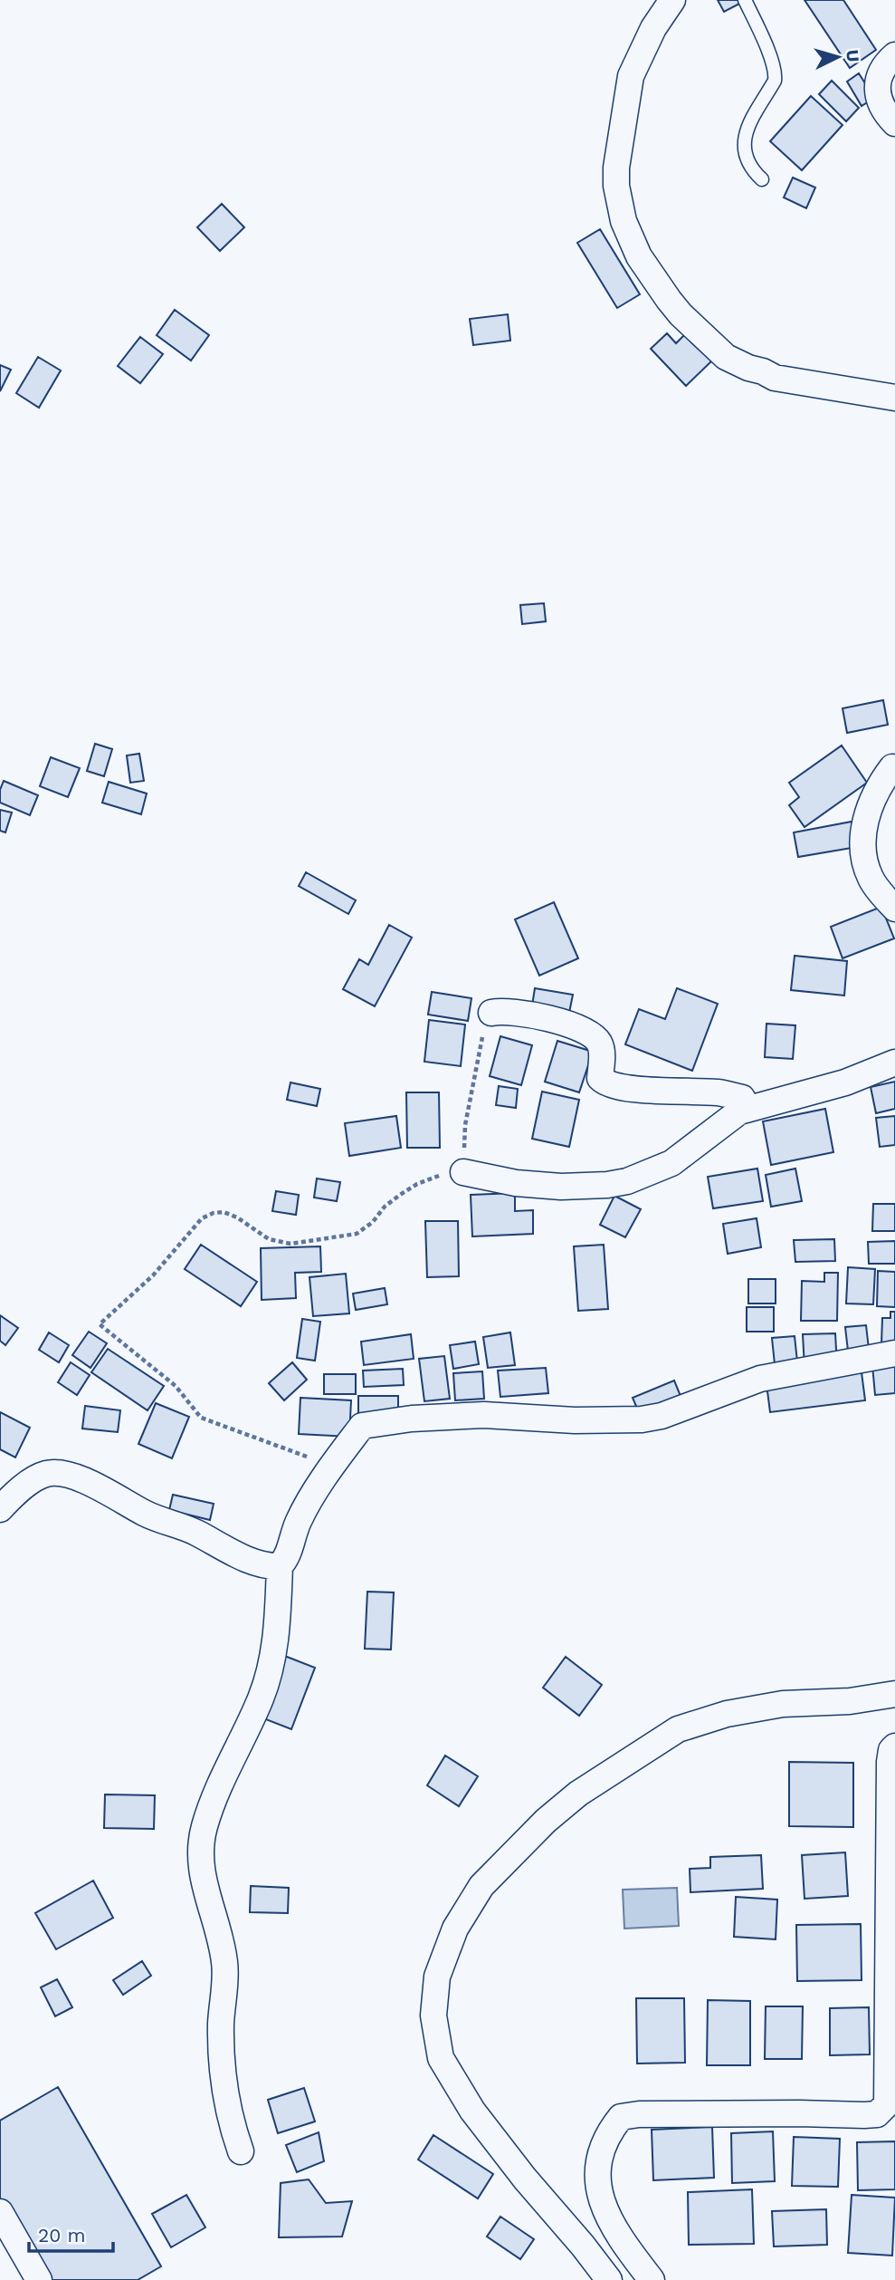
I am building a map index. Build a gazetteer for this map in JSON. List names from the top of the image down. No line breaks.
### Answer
{"scale_bar":"20 m","north":"right"}
